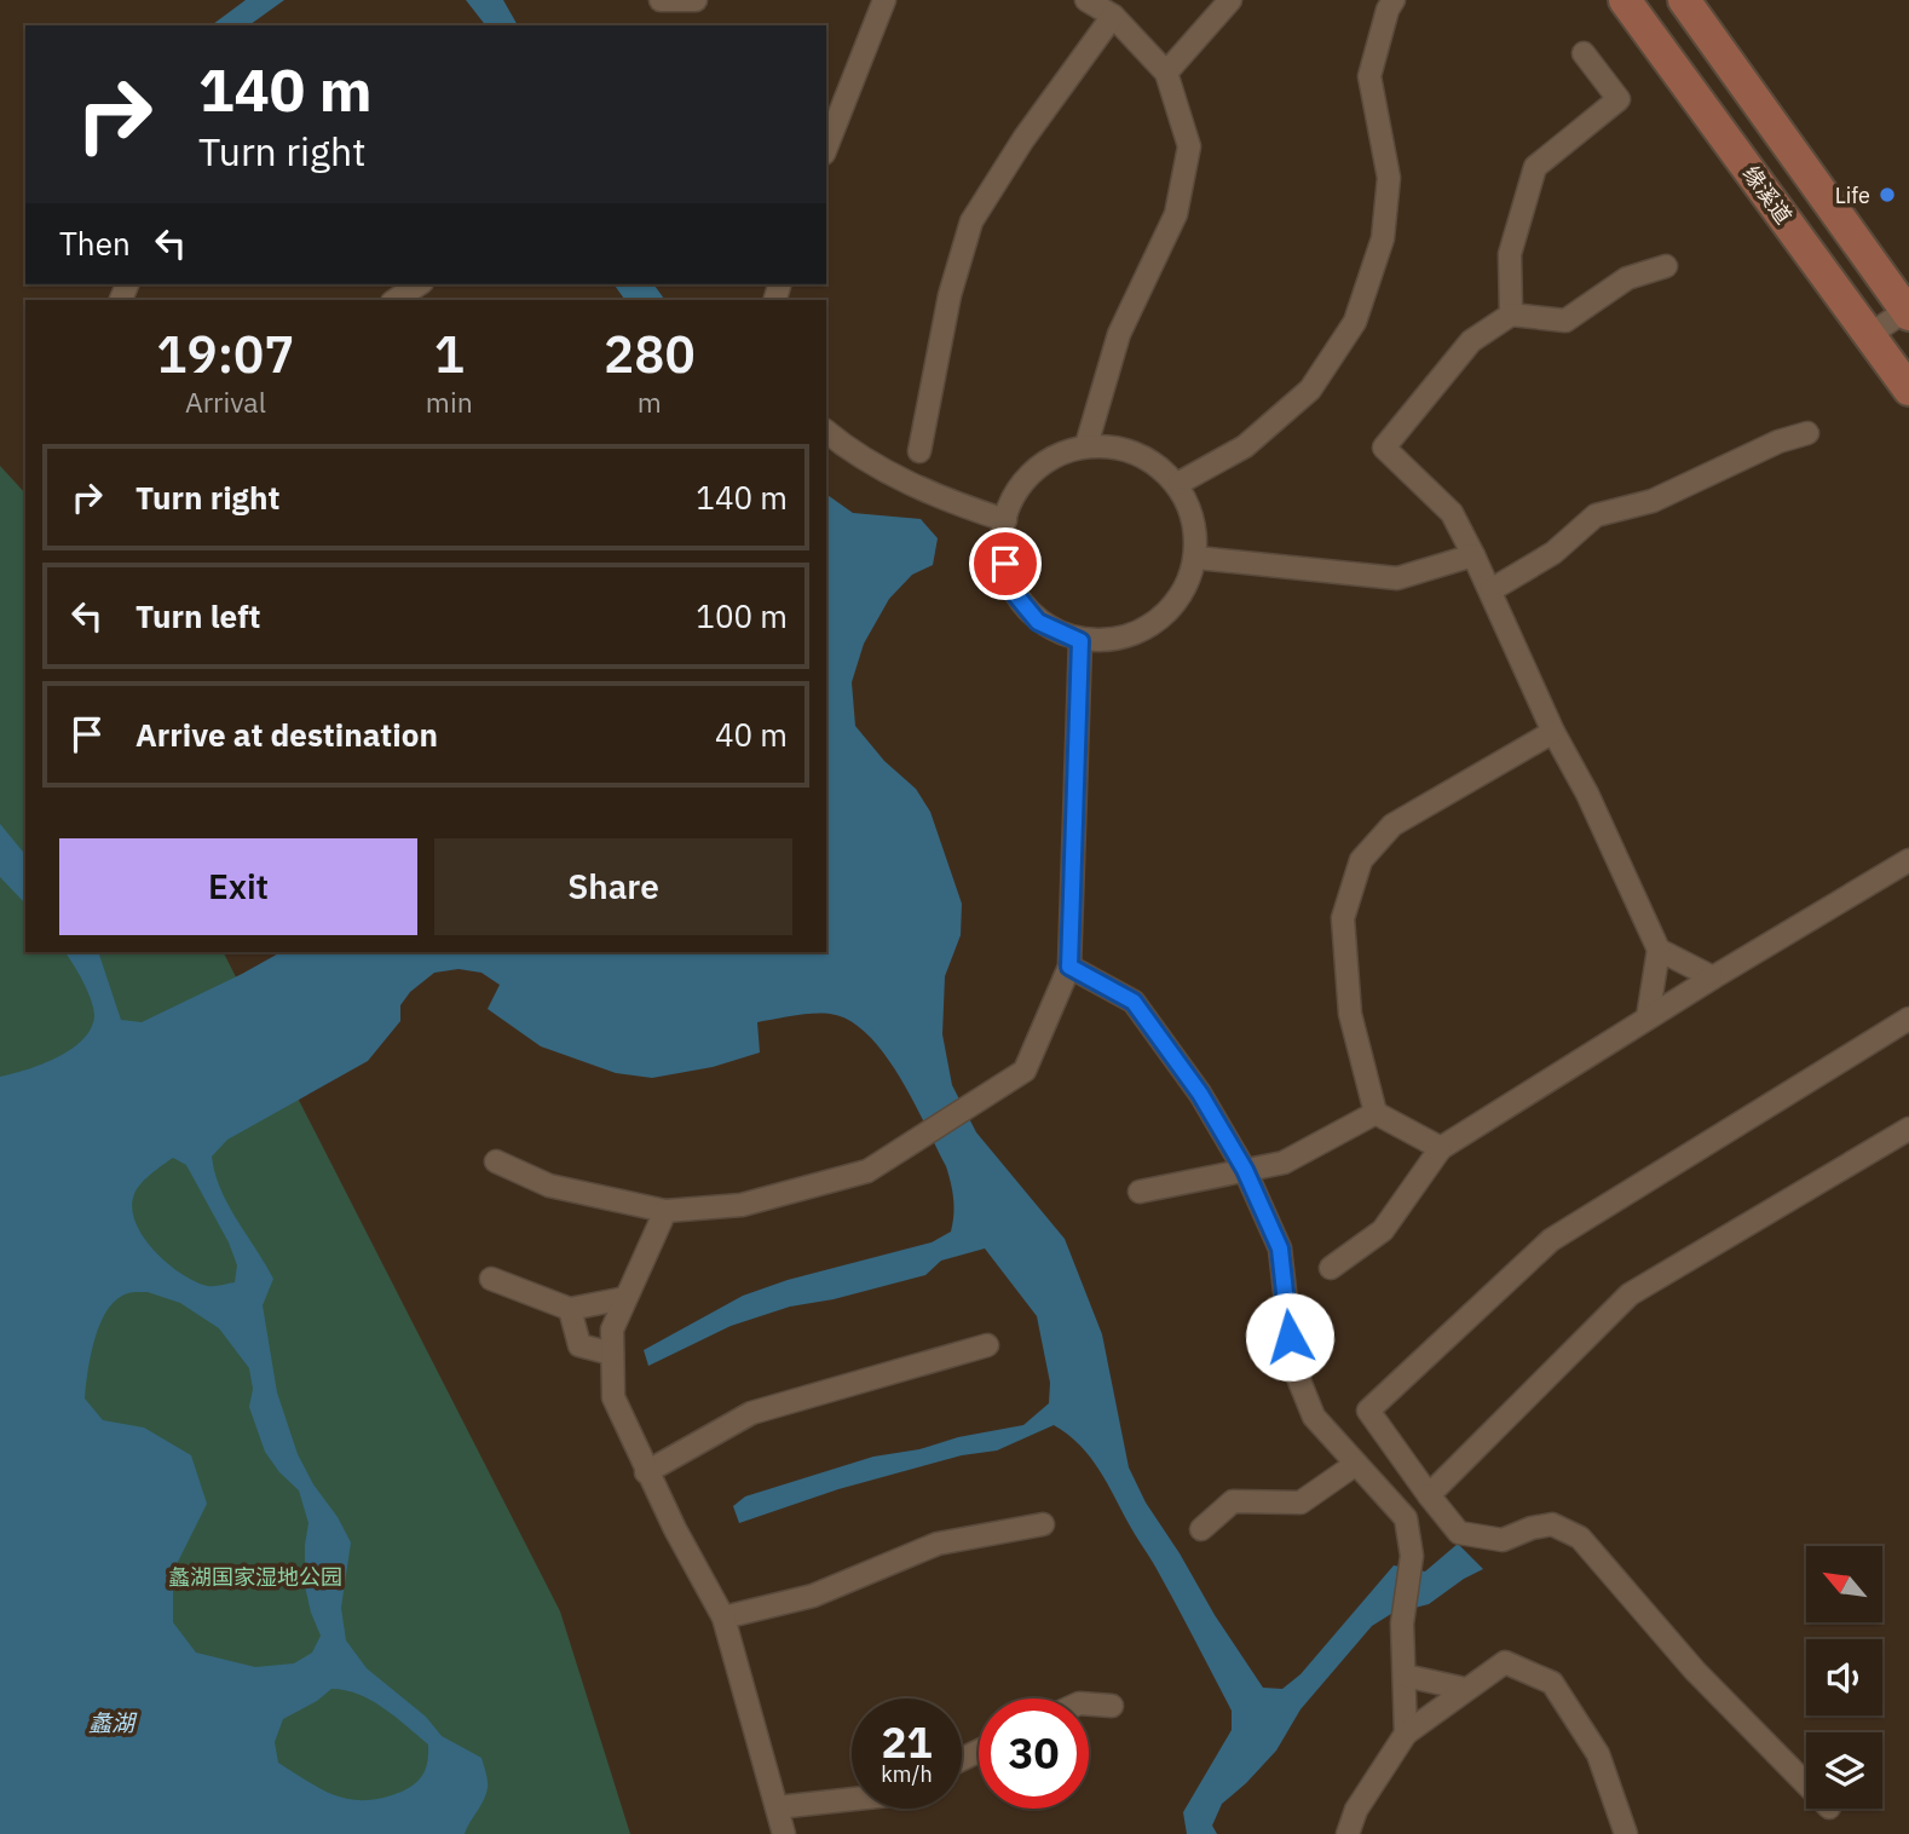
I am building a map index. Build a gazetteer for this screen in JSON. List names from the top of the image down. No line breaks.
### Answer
{"streets":{"main road":["缘溪道"]},"water":["蠡湖"],"parks":["蠡湖国家湿地公园"],"places":["Life"],"north":"top left","page":{"turn":["140 m","Turn right"],"then":"Then","eta":["19:07","Arrival","1","min","280","m"],"list":[{"name":"Turn right","value":"140 m"},{"name":"Turn left","value":"100 m"},{"name":"Arrive at destination","value":"40 m"}],"buttons":["Exit","Share"],"speed":"21 km/h","limit":"30"}}
